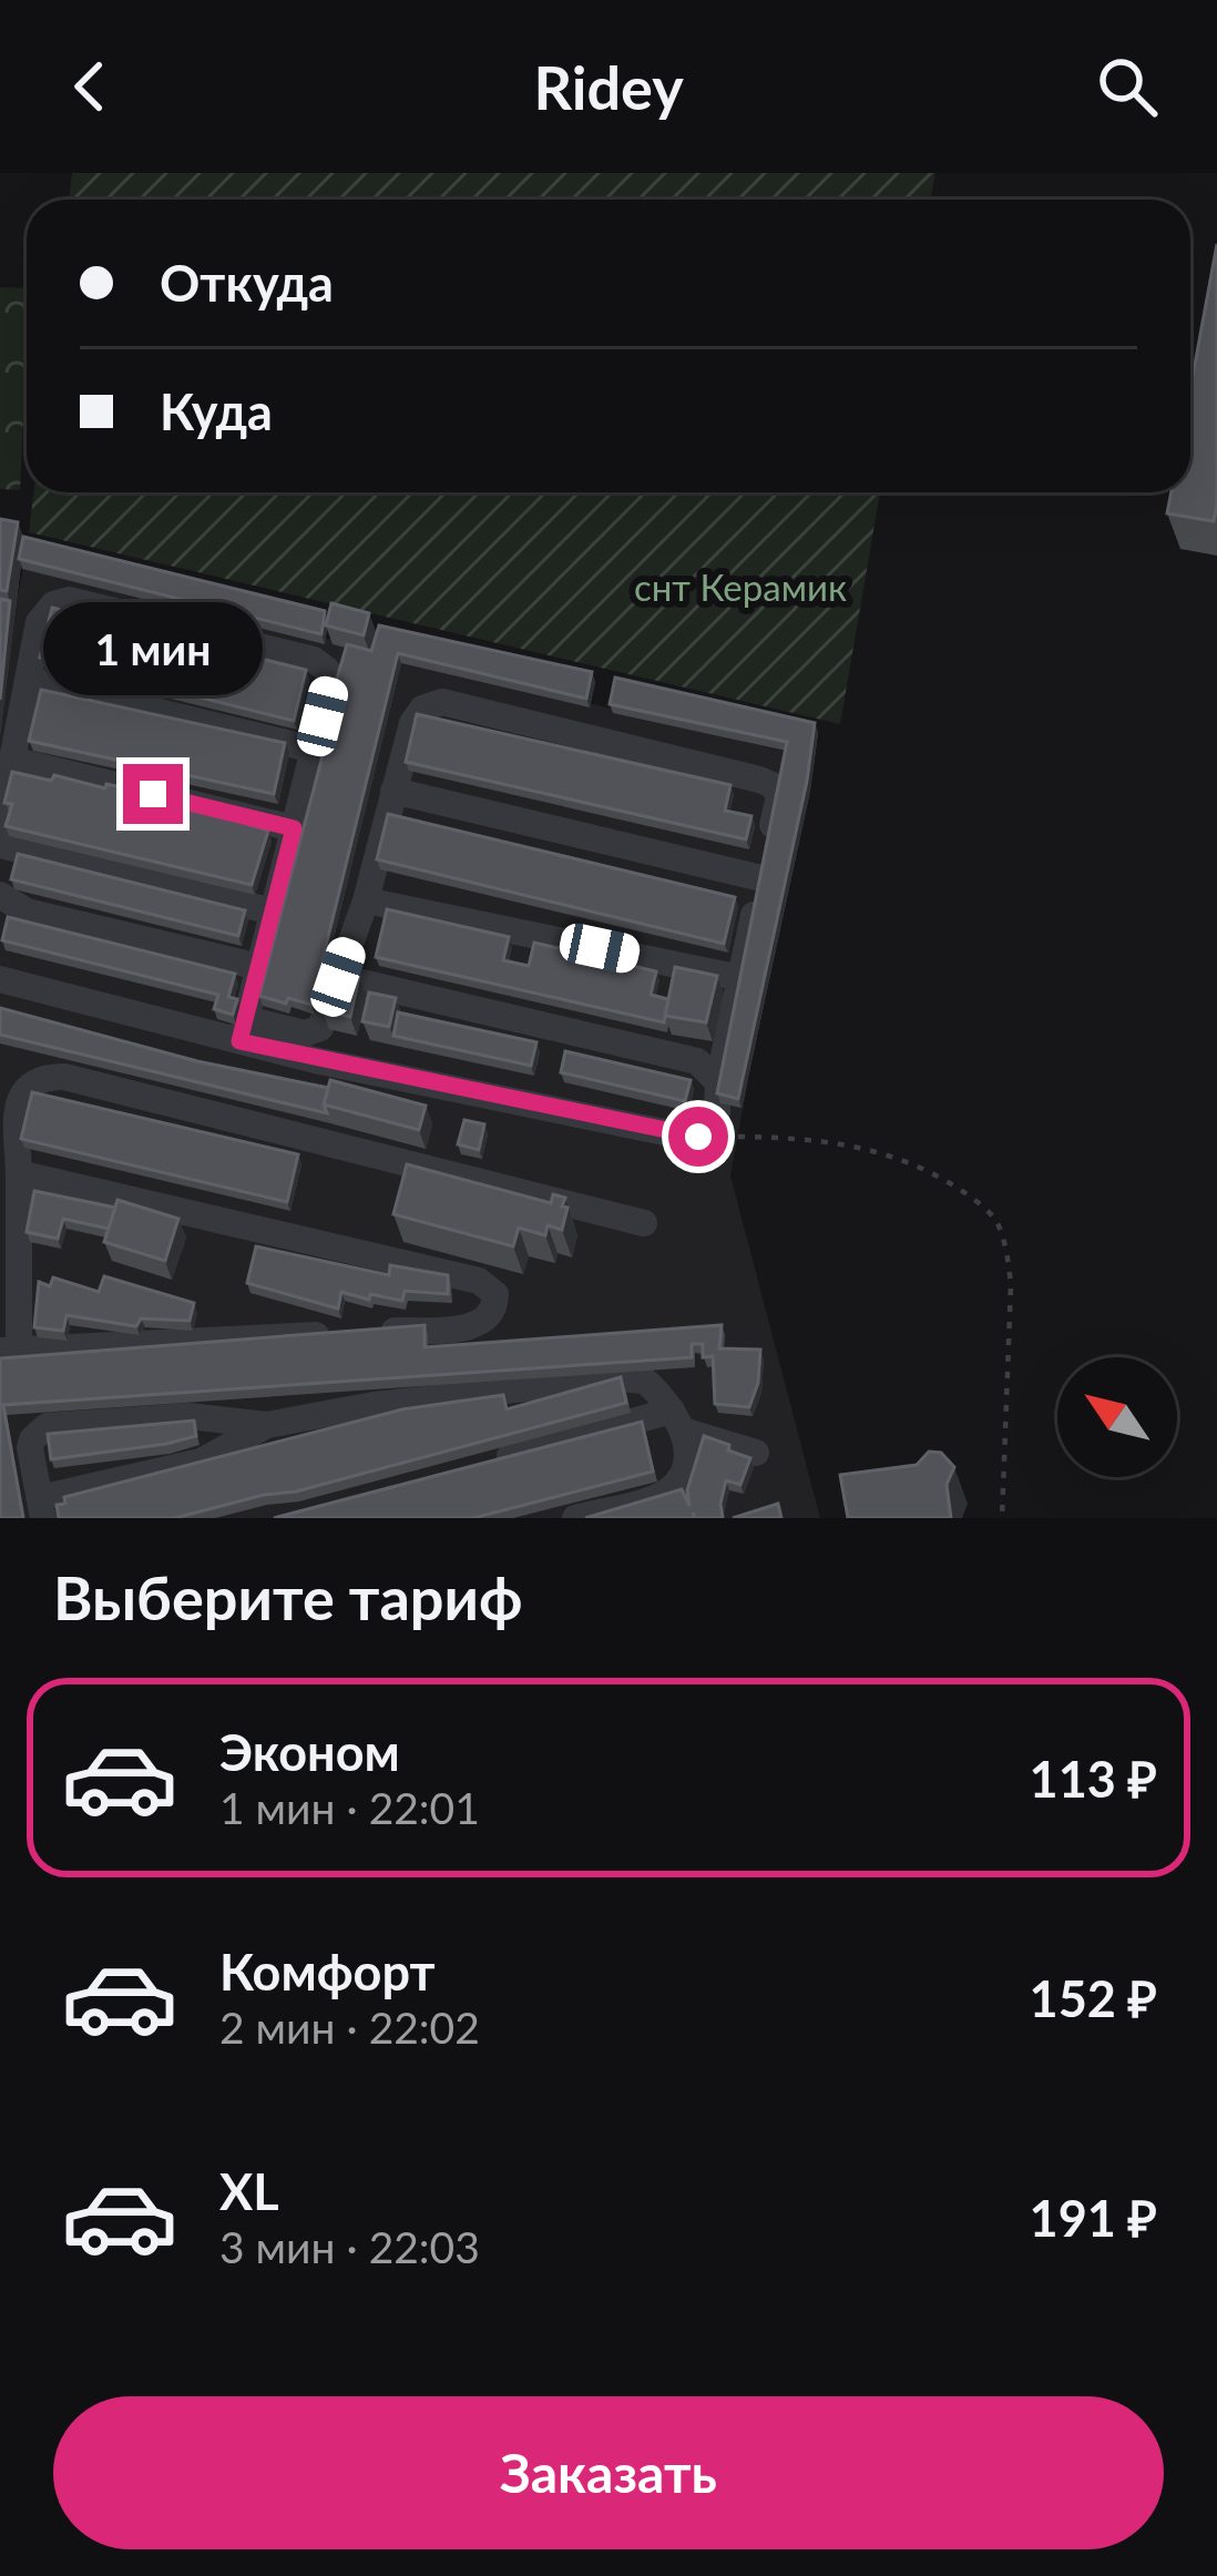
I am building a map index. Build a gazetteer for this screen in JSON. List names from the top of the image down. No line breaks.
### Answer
{"parks":["снт Керамик"],"north":"top left","page":{"header":"Ridey","banner":["Откуда","Куда"],"bubble":"1 мин","heading":"Выберите тариф","list":[{"name":"Эконом","note":"1 мин · 22:01","value":"113 ₽"},{"name":"Комфорт","note":"2 мин · 22:02","value":"152 ₽"},{"name":"XL","note":"3 мин · 22:03","value":"191 ₽"}],"buttons":"Заказать"}}
